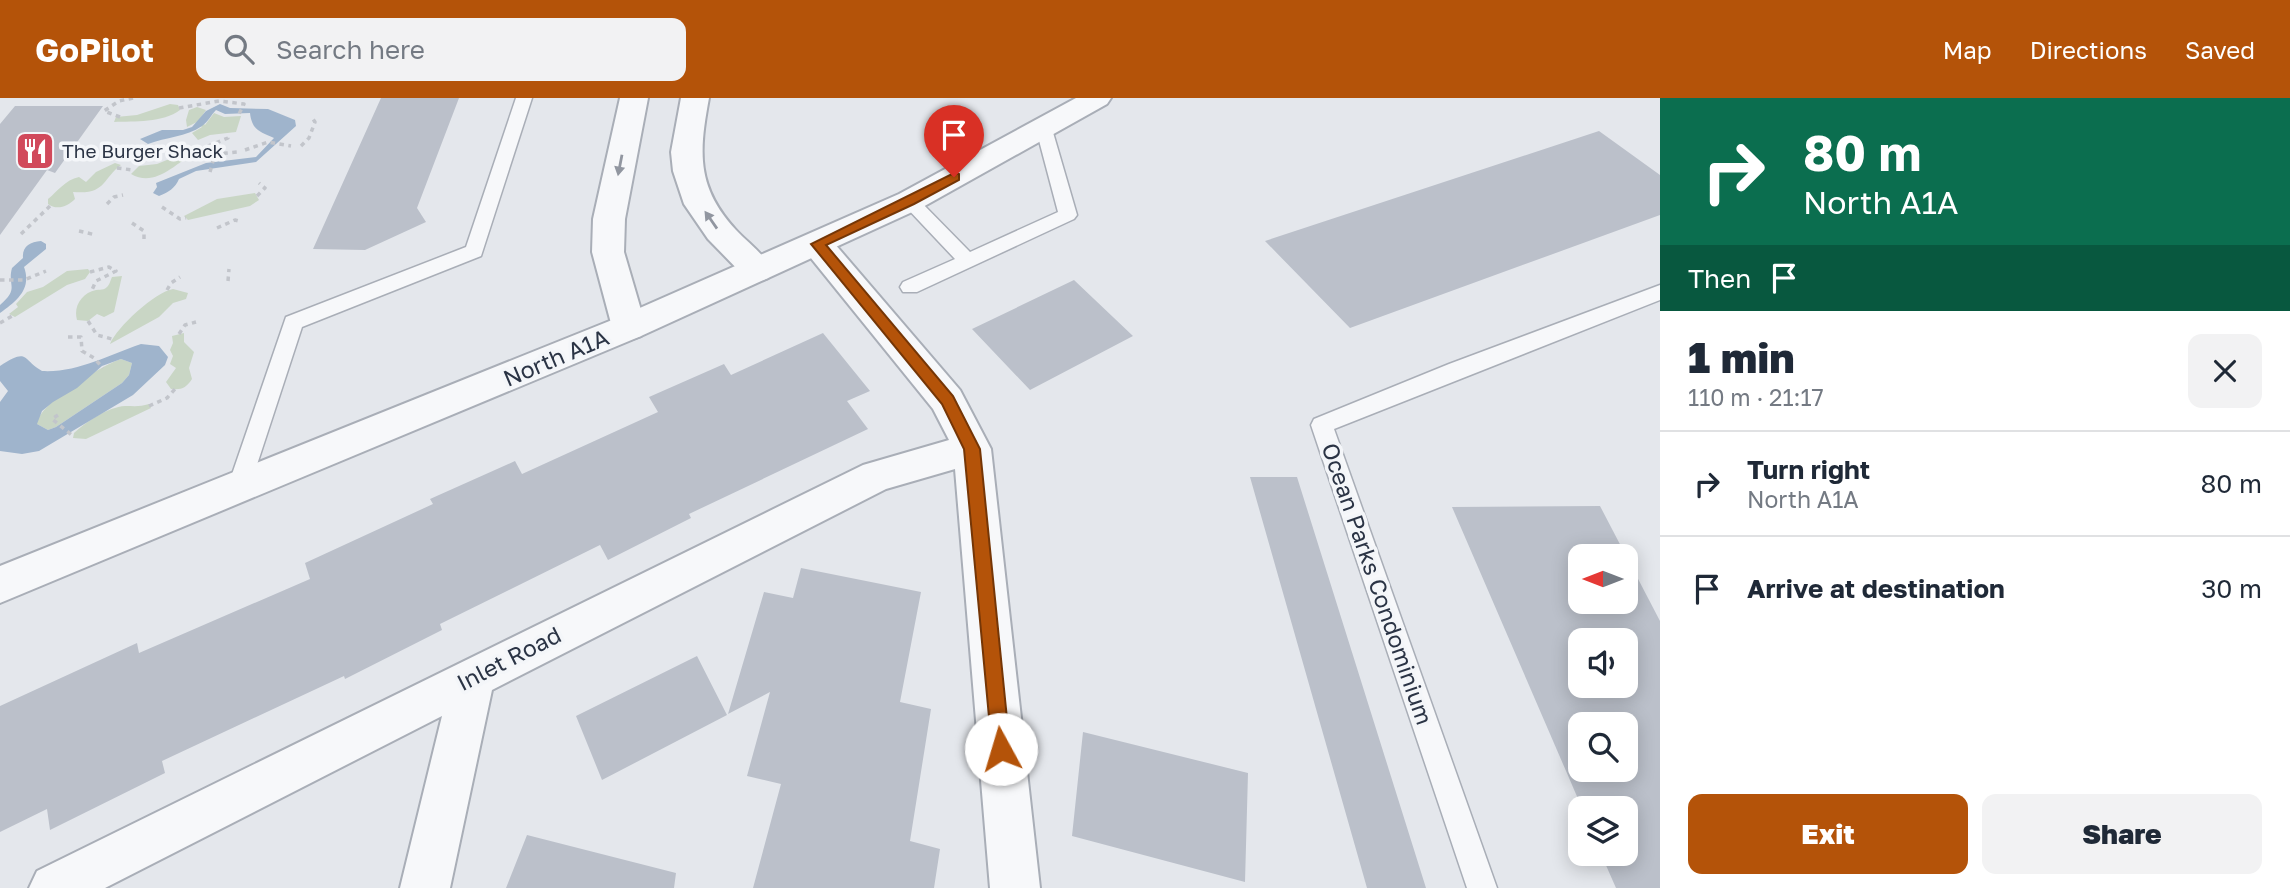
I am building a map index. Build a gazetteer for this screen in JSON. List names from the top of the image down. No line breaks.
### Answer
{"streets":{"street":["North A1A","Inlet Road"],"lane":["Ocean Parks Condominium"]},"places":{"restaurant":["The Burger Shack"]},"north":"left","page":{"header":"GoPilot","search":"Search here","nav":["Map","Directions","Saved"],"turn":["80 m","North A1A"],"then":"Then","heading":["1 min","110 m · 21:17"],"list":[{"name":"Turn right","note":"North A1A","value":"80 m"},{"name":"Arrive at destination","value":"30 m"}],"buttons":["Exit","Share"]}}
